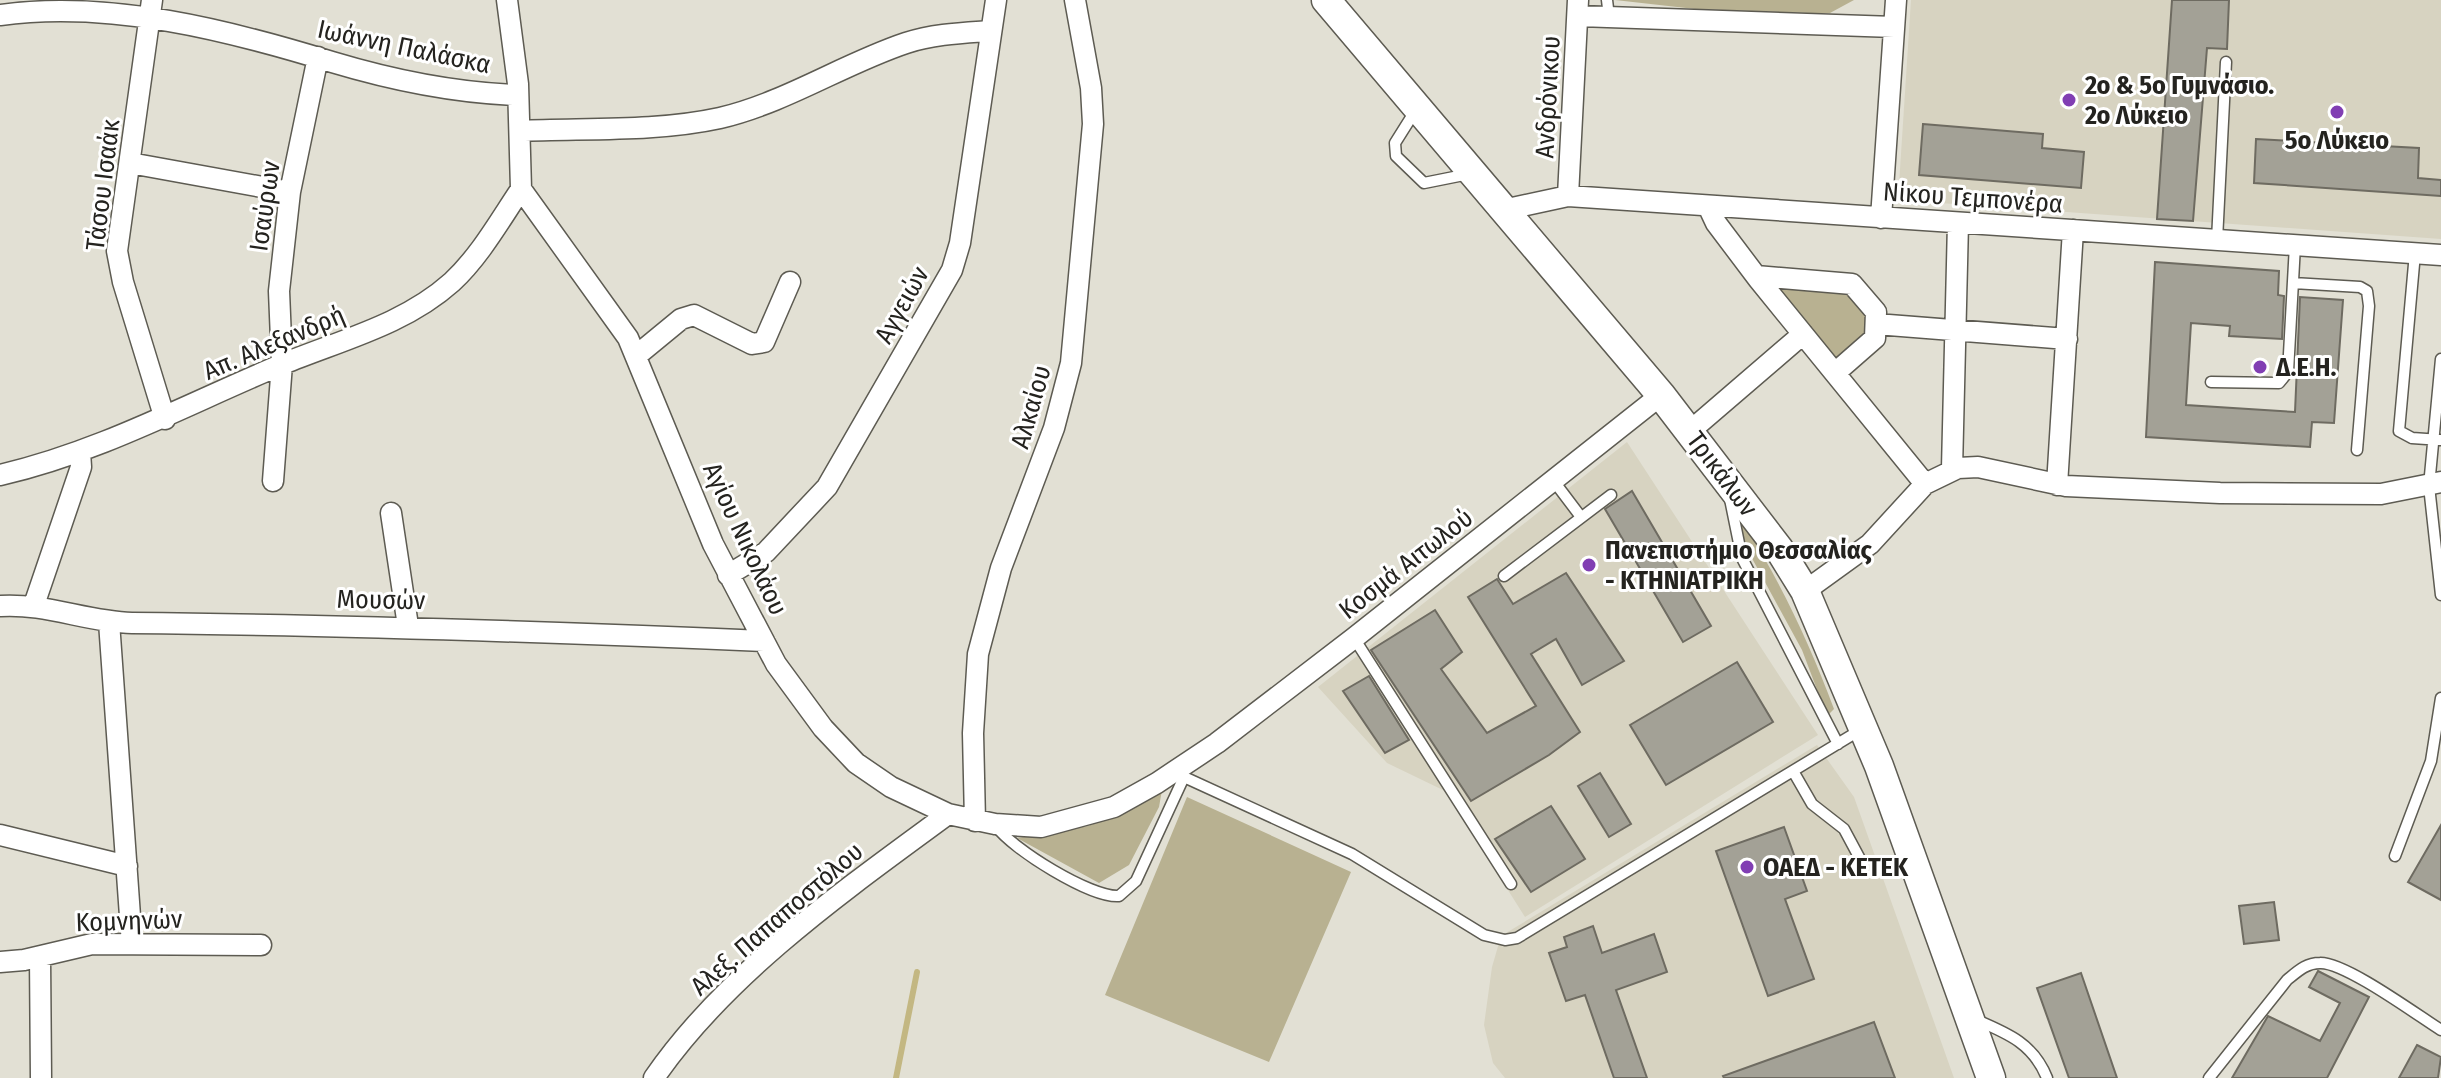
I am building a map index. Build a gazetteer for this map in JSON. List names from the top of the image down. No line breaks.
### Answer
{"streets":{"main road":["Τρικάλων"],"street":["Ιωάννη Παλάσκα","Ανδρόνικου","Τάσου Ισαάκ","Νίκου Τεμπονέρα","Ισαύρων","Αγγειών","Απ. Αλεξανδρή","Αλκαίου","Αγίου Νικολάου","Κοσμά Αιτωλού","Μουσών","Αλεξ. Παπαποστόλου","Κομνηνών"]},"crossings":[["Ιωάννη Παλάσκα","Τάσου Ισαάκ"],["Ιωάννη Παλάσκα","Ισαύρων"],["Ανδρόνικου","Νίκου Τεμπονέρα"],["Τάσου Ισαάκ","Απ. Αλεξανδρή"],["Νίκου Τεμπονέρα","Τρικάλων"],["Ισαύρων","Απ. Αλεξανδρή"],["Αγγειών","Αγίου Νικολάου"],["Απ. Αλεξανδρή","Αγίου Νικολάου"],["Αλκαίου","Αγίου Νικολάου"],["Τρικάλων","Κοσμά Αιτωλού"],["Αγίου Νικολάου","Κοσμά Αιτωλού"],["Αγίου Νικολάου","Μουσών"],["Αγίου Νικολάου","Αλεξ. Παπαποστόλου"]],"places":["2ο & 5ο Γυμνάσιο. 2ο Λύκειο","5ο Λύκειο","Δ.Ε.Η.","Πανεπιστήμιο Θεσσαλίας - ΚΤΗΝΙΑΤΡΙΚΗ","ΟΑΕΔ - ΚΕΤΕΚ"]}
